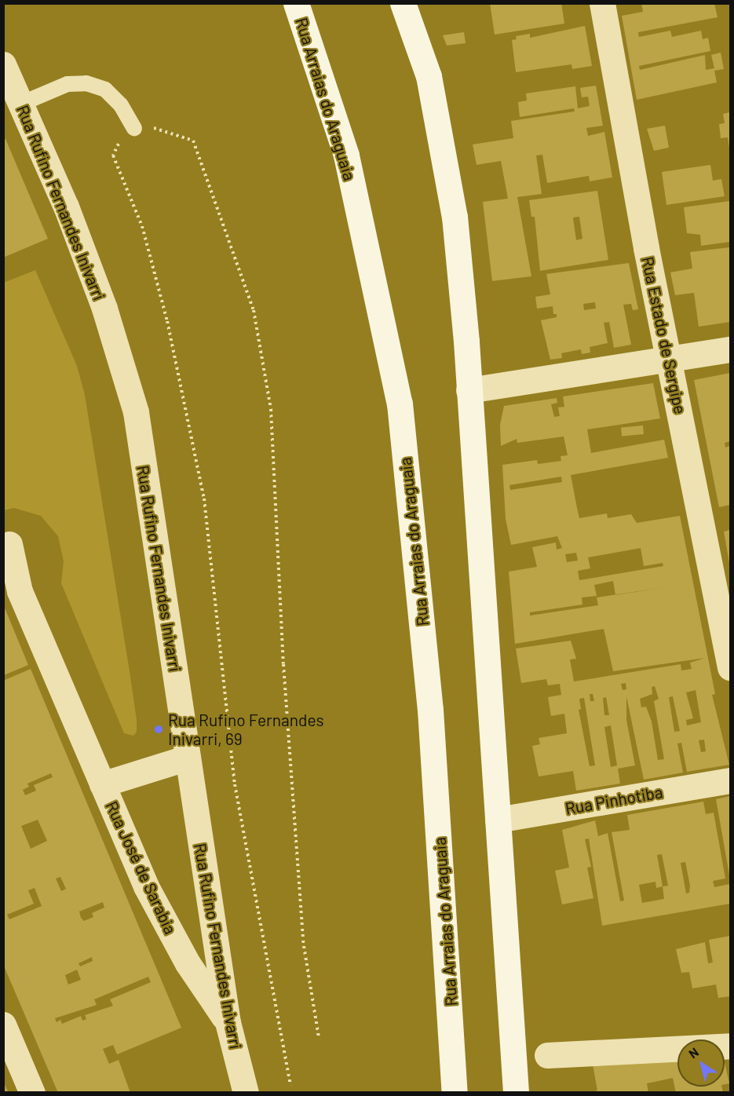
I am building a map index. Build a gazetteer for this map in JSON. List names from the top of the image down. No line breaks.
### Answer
{"streets":{"main road":["Rua Arraias do Araguaia"],"street":["Rua Rufino Fernandes Inivarri","Rua Estado de Sergipe","Rua Pinhotiba","Rua José de Sarabia"]},"crossings":[["Rua Rufino Fernandes Inivarri","Rua José de Sarabia"]],"places":["Rua Rufino Fernandes Inivarri, 69"],"north":"top left"}
